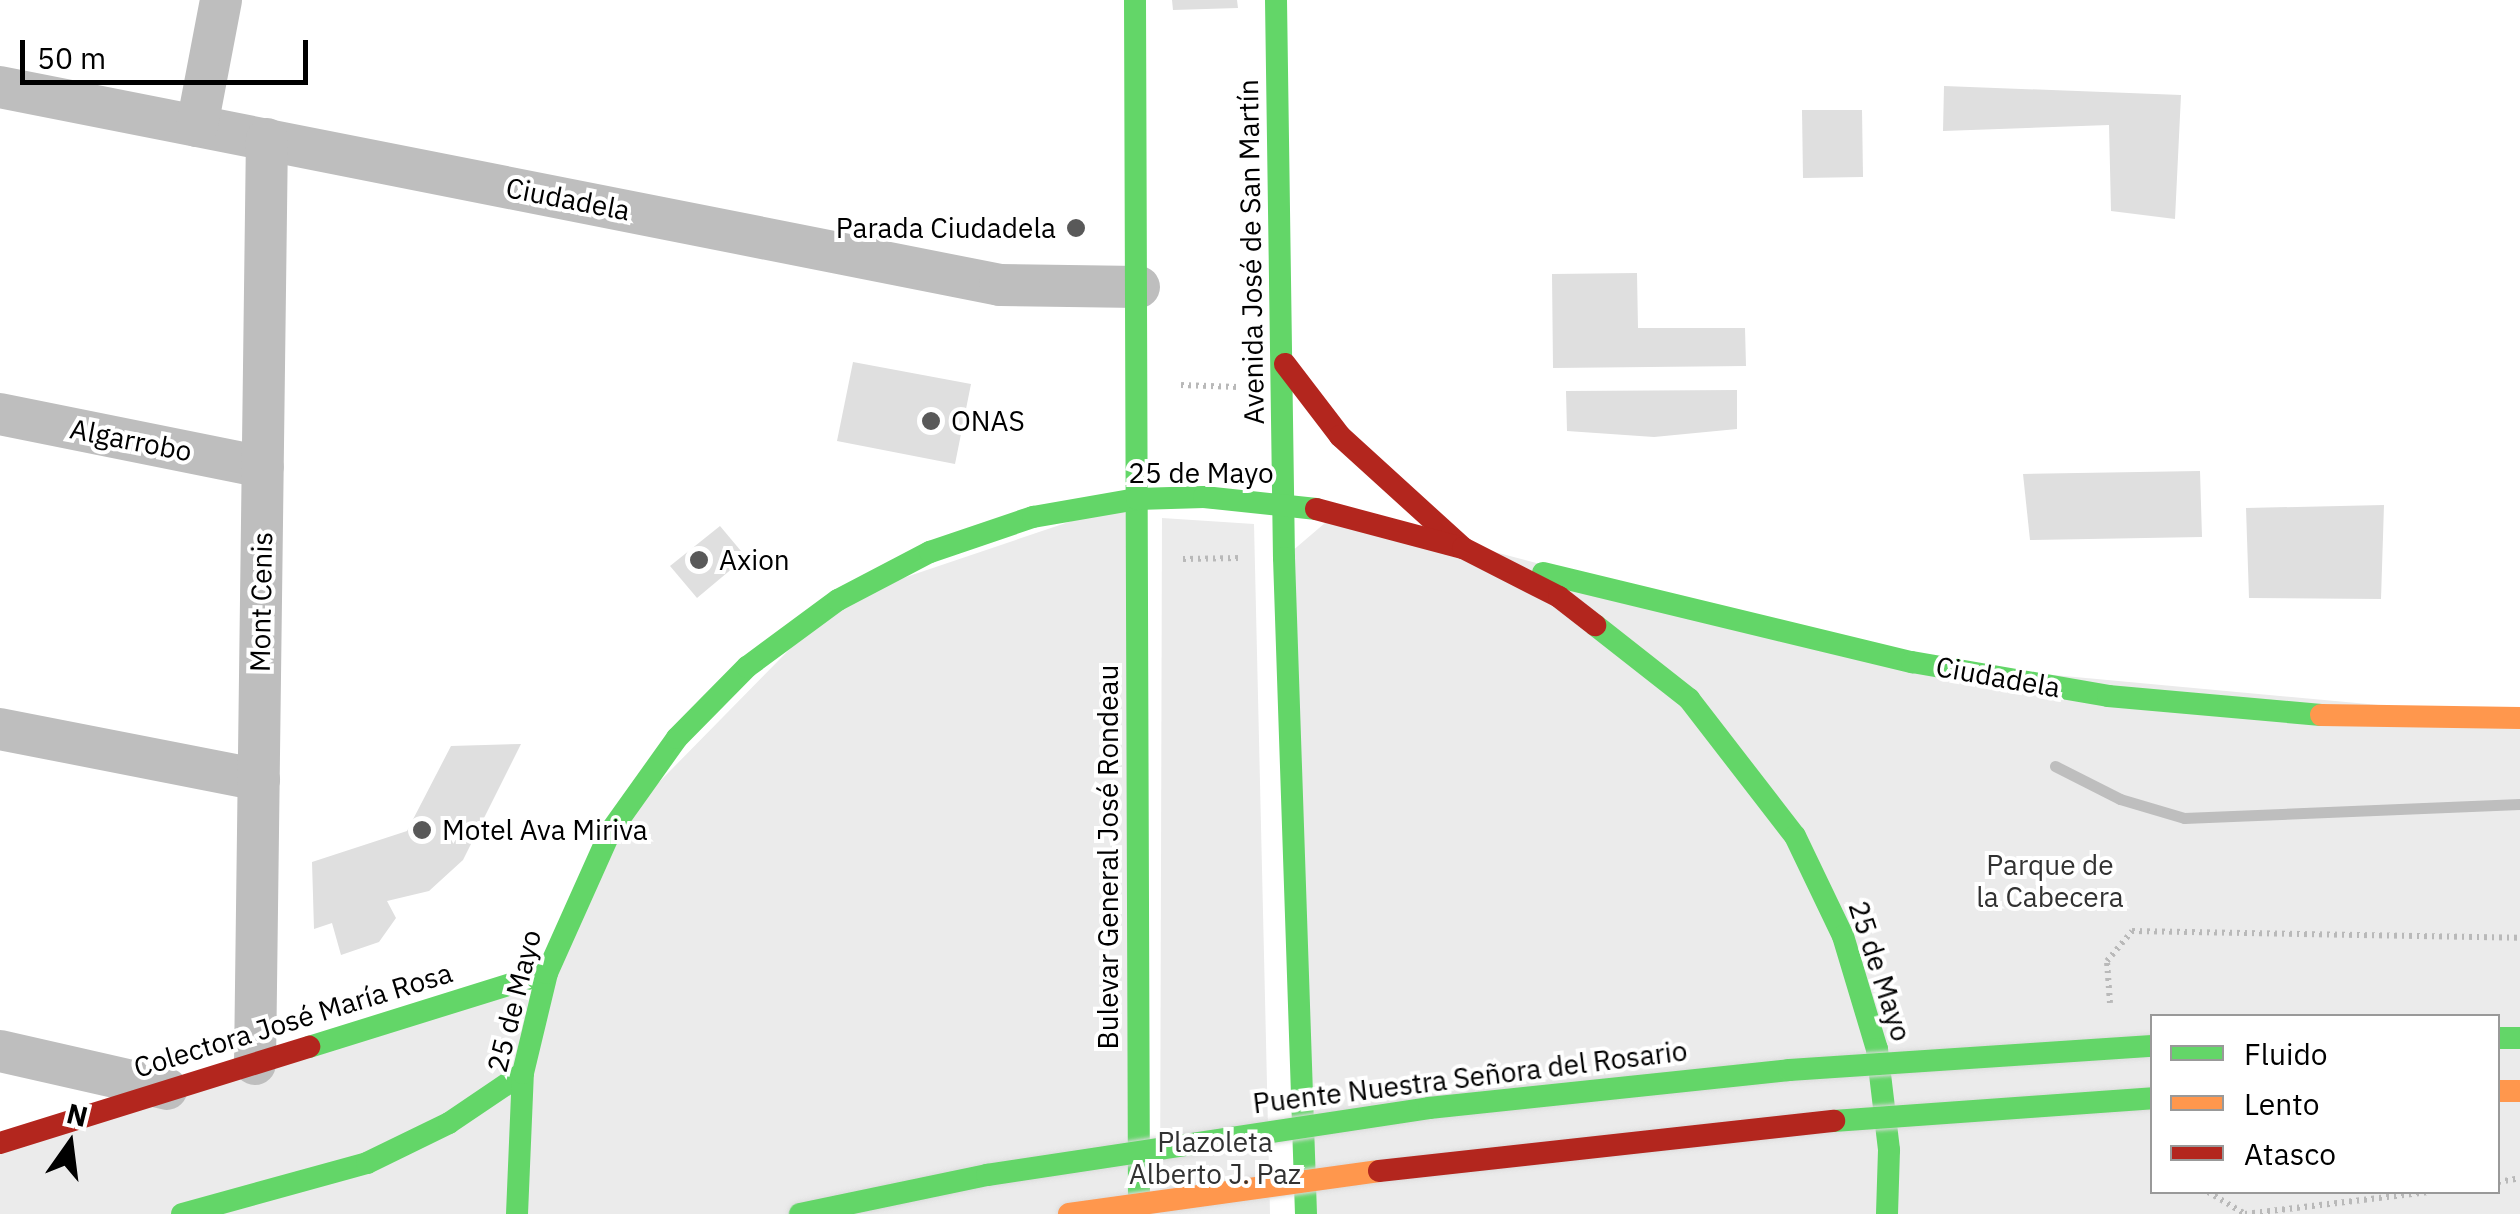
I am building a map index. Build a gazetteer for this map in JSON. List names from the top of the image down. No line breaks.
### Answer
{"streets":{"main road":["Ciudadela","Avenida José de San Martín","25 de Mayo","Bulevar General José Rondeau","Colectora José María Rosa","Puente Nuestra Señora del Rosario"],"street":["Algarrobo","Mont Cenis"]},"crossings":[["Ciudadela","25 de Mayo"],["Ciudadela","Mont Cenis"],["Avenida José de San Martín","25 de Mayo"],["Algarrobo","Mont Cenis"],["25 de Mayo","Bulevar General José Rondeau"],["25 de Mayo","Colectora José María Rosa"],["Mont Cenis","Colectora José María Rosa"]],"parks":["Parque de la Cabecera","Plazoleta Alberto J. Paz"],"places":["Parada Ciudadela","ONAS","Axion","Motel Ava Miriva"],"legend":["Fluido","Lento","Atasco"],"scale_bar":"50 m","north":"top"}
